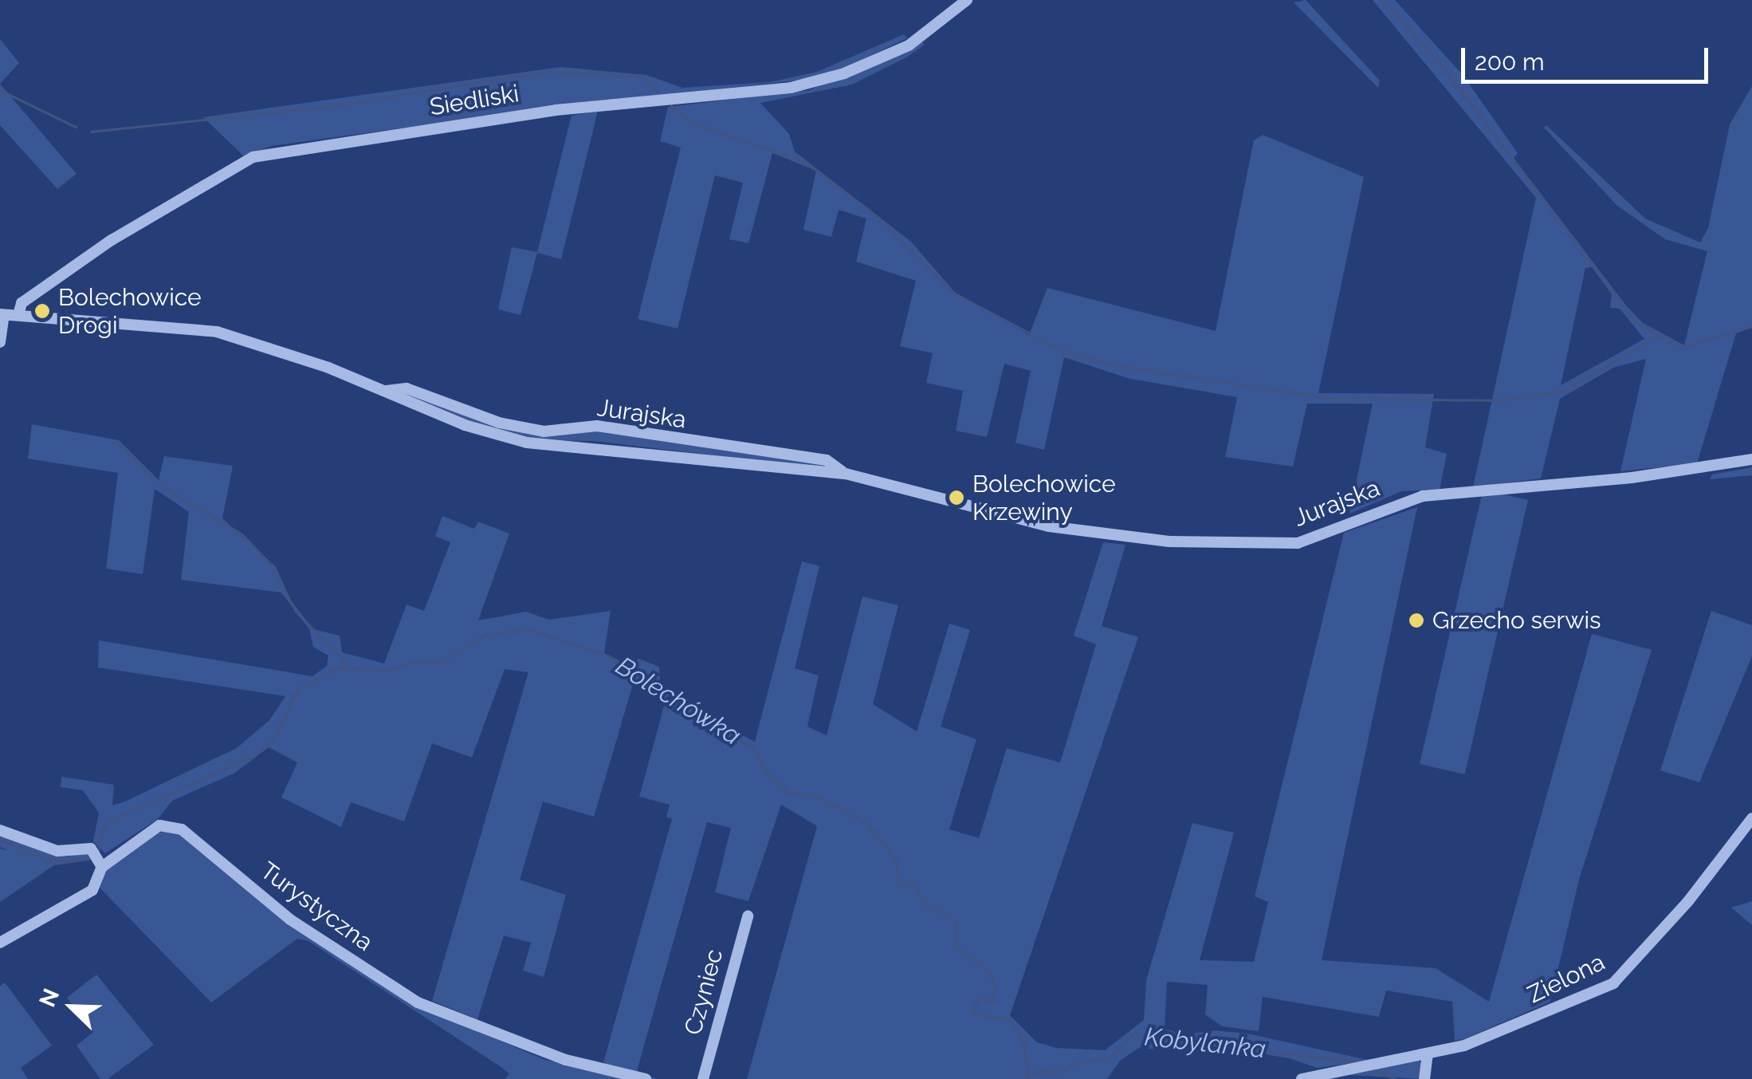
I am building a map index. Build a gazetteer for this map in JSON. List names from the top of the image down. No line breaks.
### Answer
{"streets":{"street":["Siedliski","Jurajska","Turystyczna","Zielona","Czyniec"]},"crossings":[["Siedliski","Jurajska"]],"water":["Bolechówka","Kobylanka"],"places":["Bolechowice Drogi","Bolechowice Krzewiny","Grzecho serwis"],"scale_bar":"200 m","north":"top left"}
